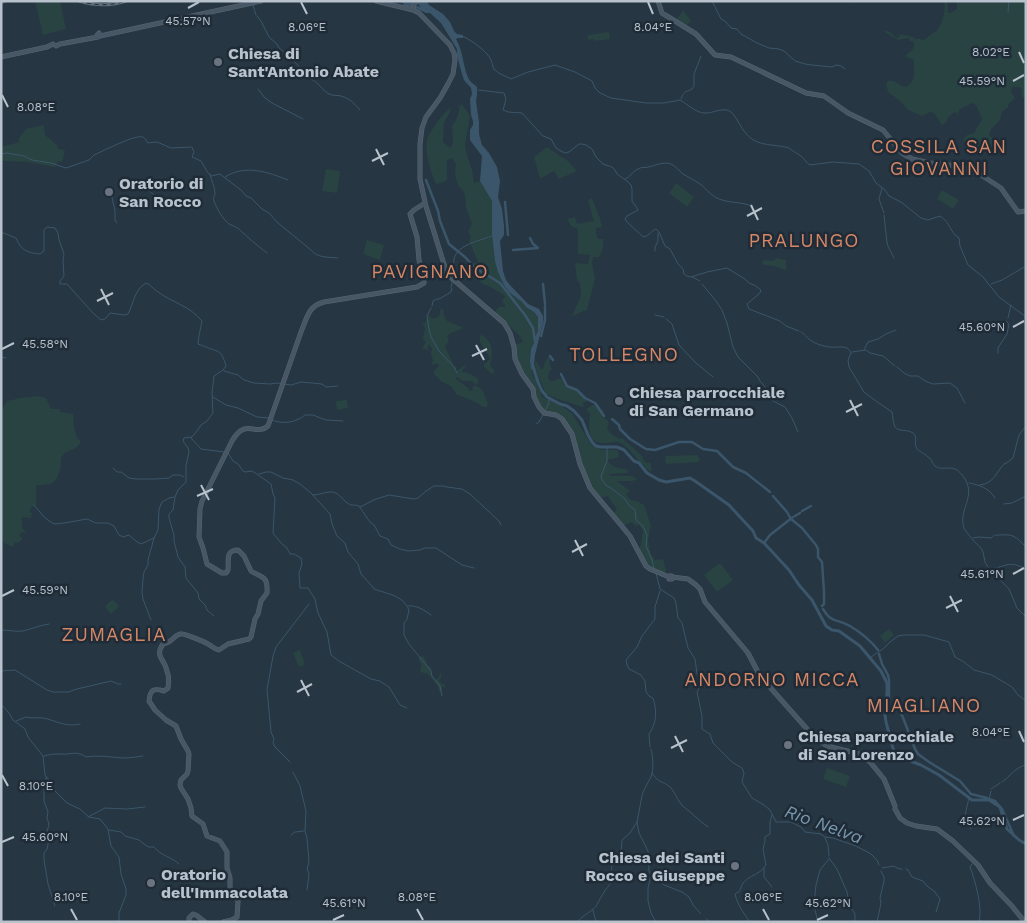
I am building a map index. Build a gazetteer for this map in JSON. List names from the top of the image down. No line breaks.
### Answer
{"districts":["COSSILA SAN GIOVANNI","PRALUNGO","PAVIGNANO","TOLLEGNO","ZUMAGLIA","ANDORNO MICCA","MIAGLIANO"],"water":["Rio Nelva"],"places":["Chiesa di Sant'Antonio Abate","Oratorio di San Rocco","Chiesa parrocchiale di San Germano","Chiesa parrocchiale di San Lorenzo","Chiesa dei Santi Rocco e Giuseppe","Oratorio dell'Immacolata"],"coordinates":["45.57°N","8.06°E","8.04°E","8.02°E","45.59°N","8.08°E","45.60°N","45.58°N","45.61°N","8.10°E","45.62°N"]}
